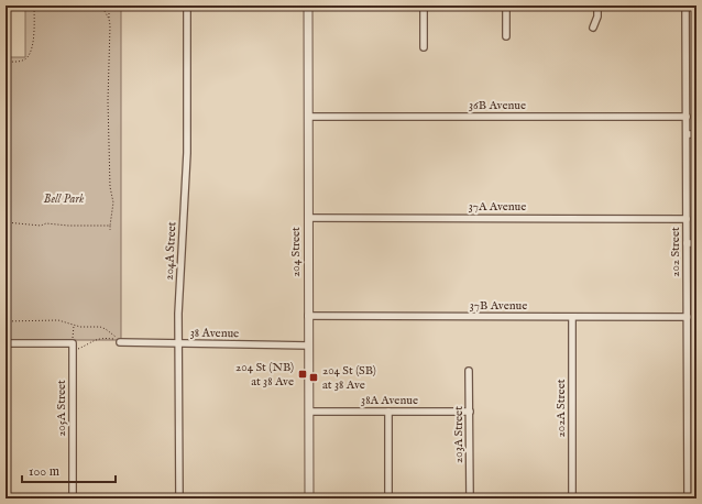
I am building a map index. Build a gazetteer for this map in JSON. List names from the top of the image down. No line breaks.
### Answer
{"streets":{"street":["36B Avenue","37A Avenue","204A Street","204 Street","202 Street","37B Avenue","38 Avenue","38A Avenue","205A Street","202A Street","203A Street"]},"crossings":[["36B Avenue","204 Street"],["36B Avenue","202 Street"],["37A Avenue","204 Street"],["37A Avenue","202 Street"],["204A Street","38 Avenue"],["204 Street","37B Avenue"],["204 Street","38 Avenue"],["204 Street","38A Avenue"],["202 Street","37B Avenue"],["37B Avenue","202A Street"],["38A Avenue","203A Street"]],"parks":["Bell Park"],"places":{"transit":["204 St (NB) at 38 Ave","204 St (SB) at 38 Ave"]},"scale_bar":"100 m"}
